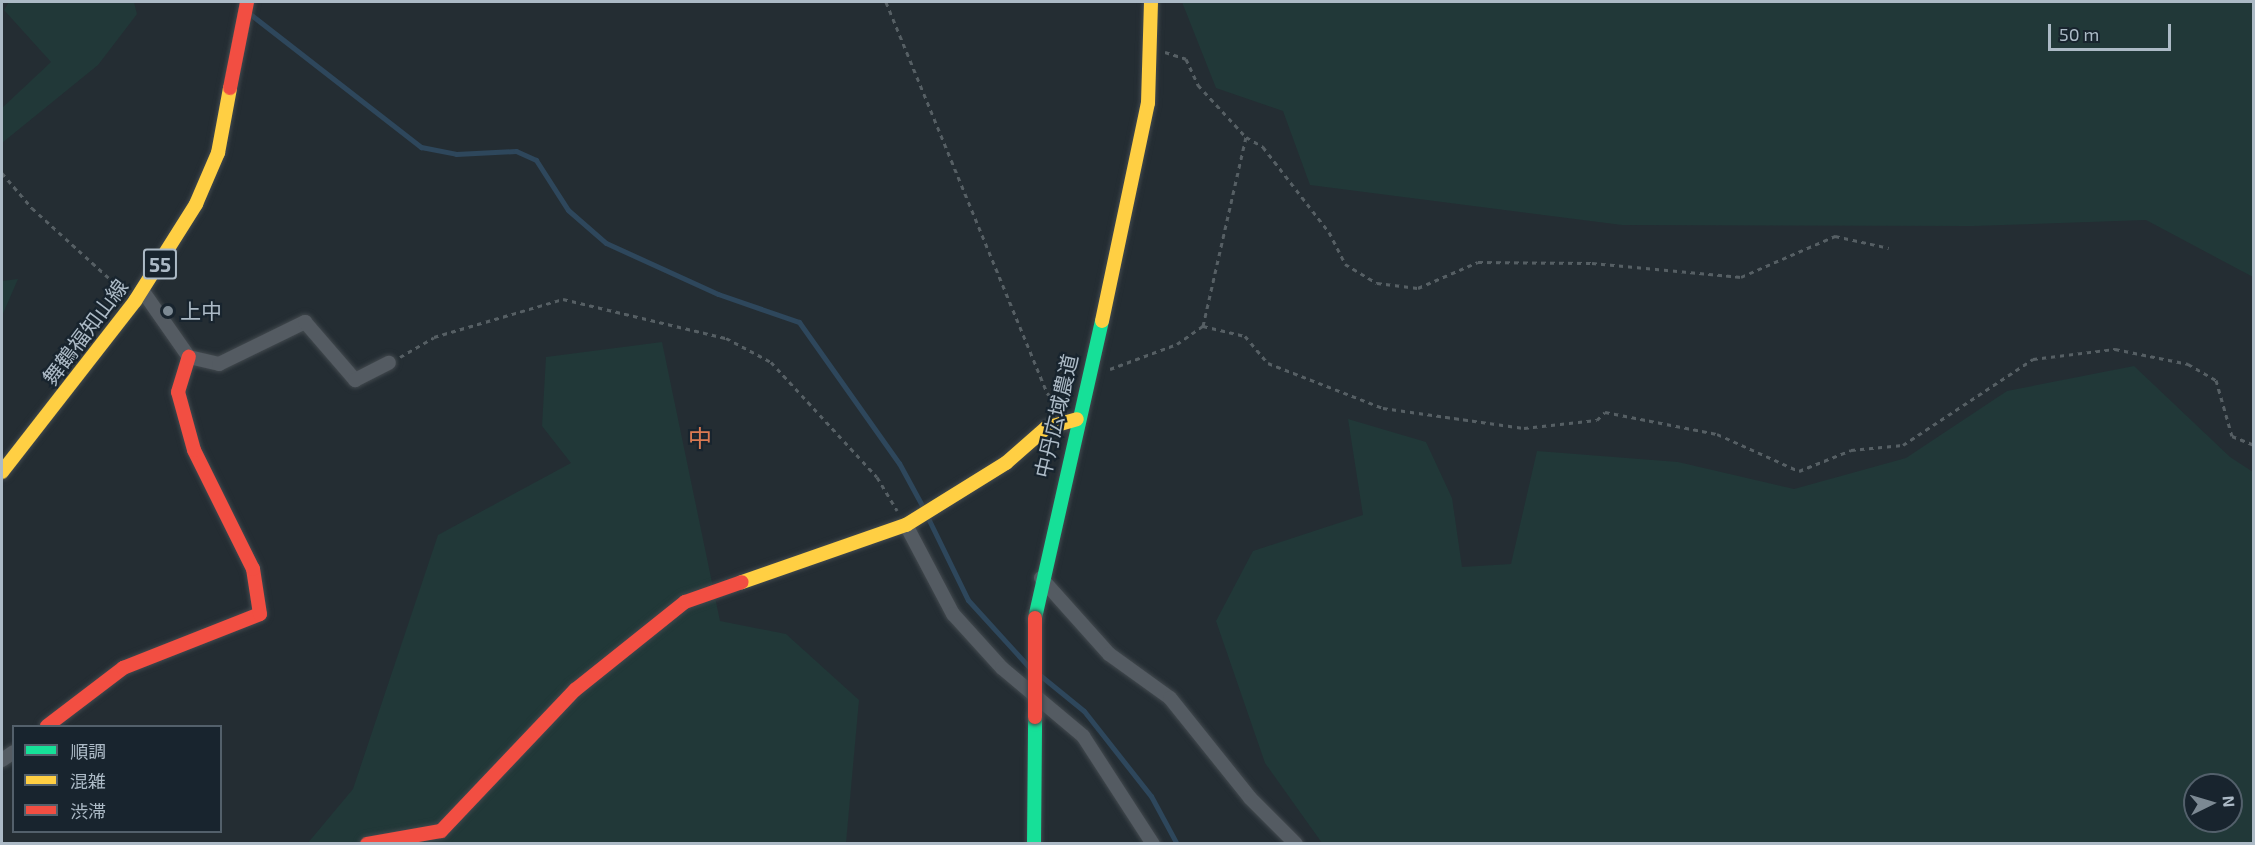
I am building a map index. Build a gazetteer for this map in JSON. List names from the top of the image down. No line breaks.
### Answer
{"streets":{"street":["55","舞鶴福知山線","中丹広域農道"]},"districts":["中"],"places":["上中"],"legend":["順調","混雑","渋滞"],"scale_bar":"50 m","north":"right"}
